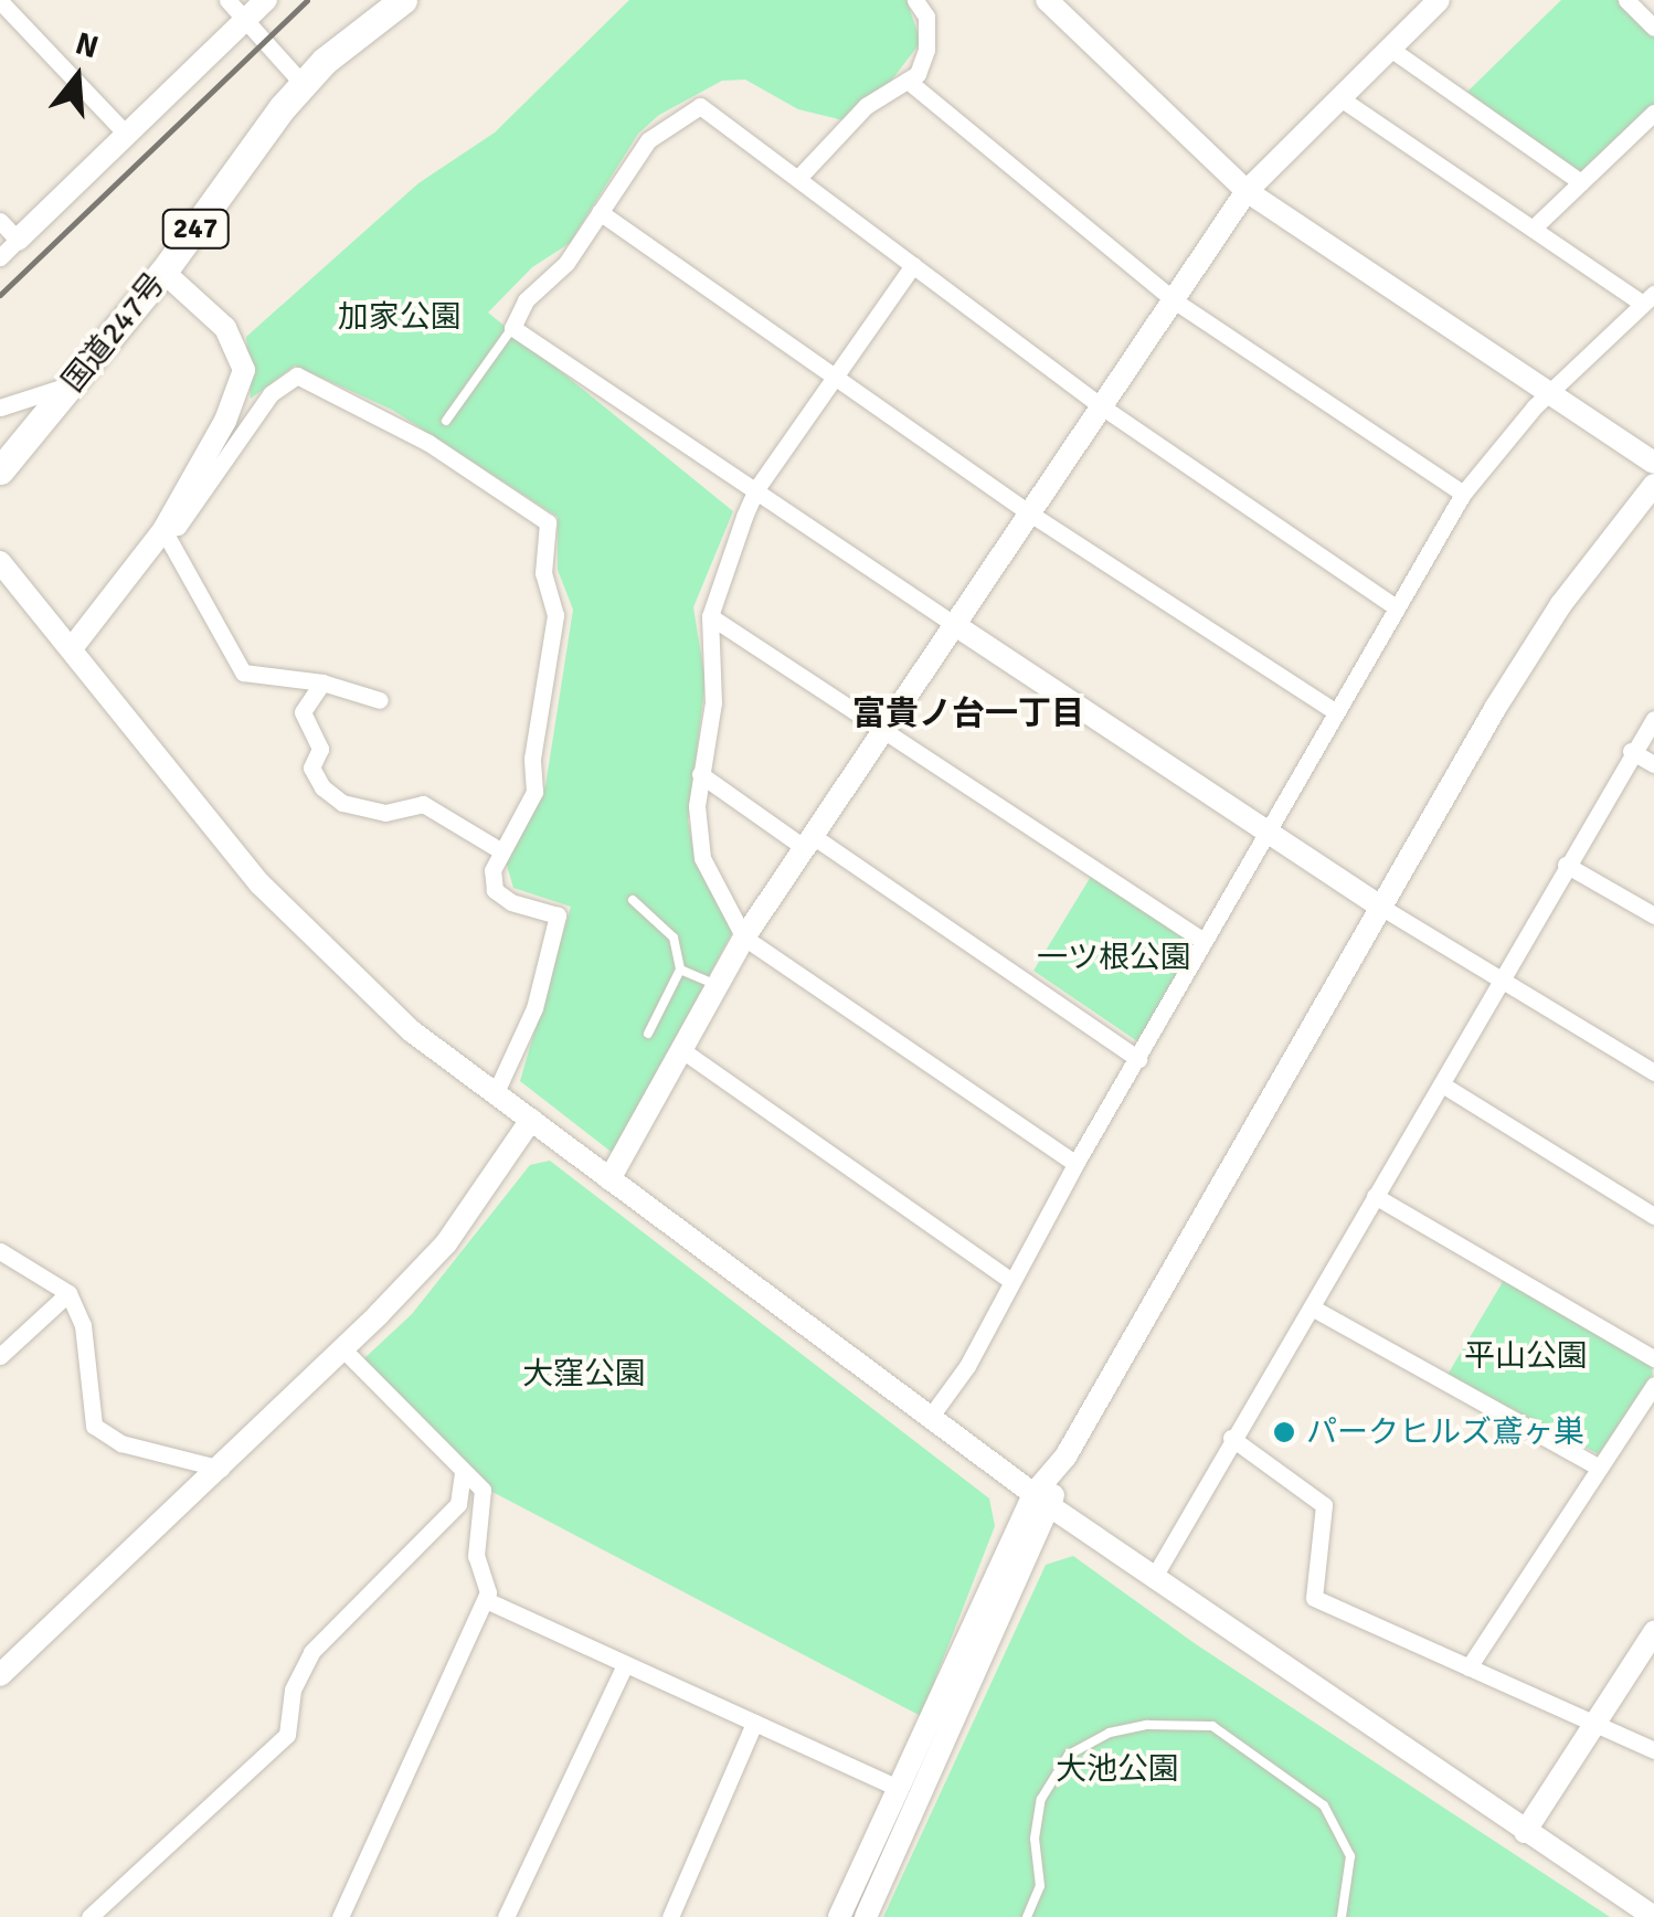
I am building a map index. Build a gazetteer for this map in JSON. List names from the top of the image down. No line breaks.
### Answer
{"streets":{"highway":["247","国道247号"]},"districts":["富貴ノ台一丁目"],"parks":["加家公園","一ツ根公園","平山公園","大窪公園","大池公園"],"places":["パークヒルズ鳶ヶ巣"],"north":"top"}
